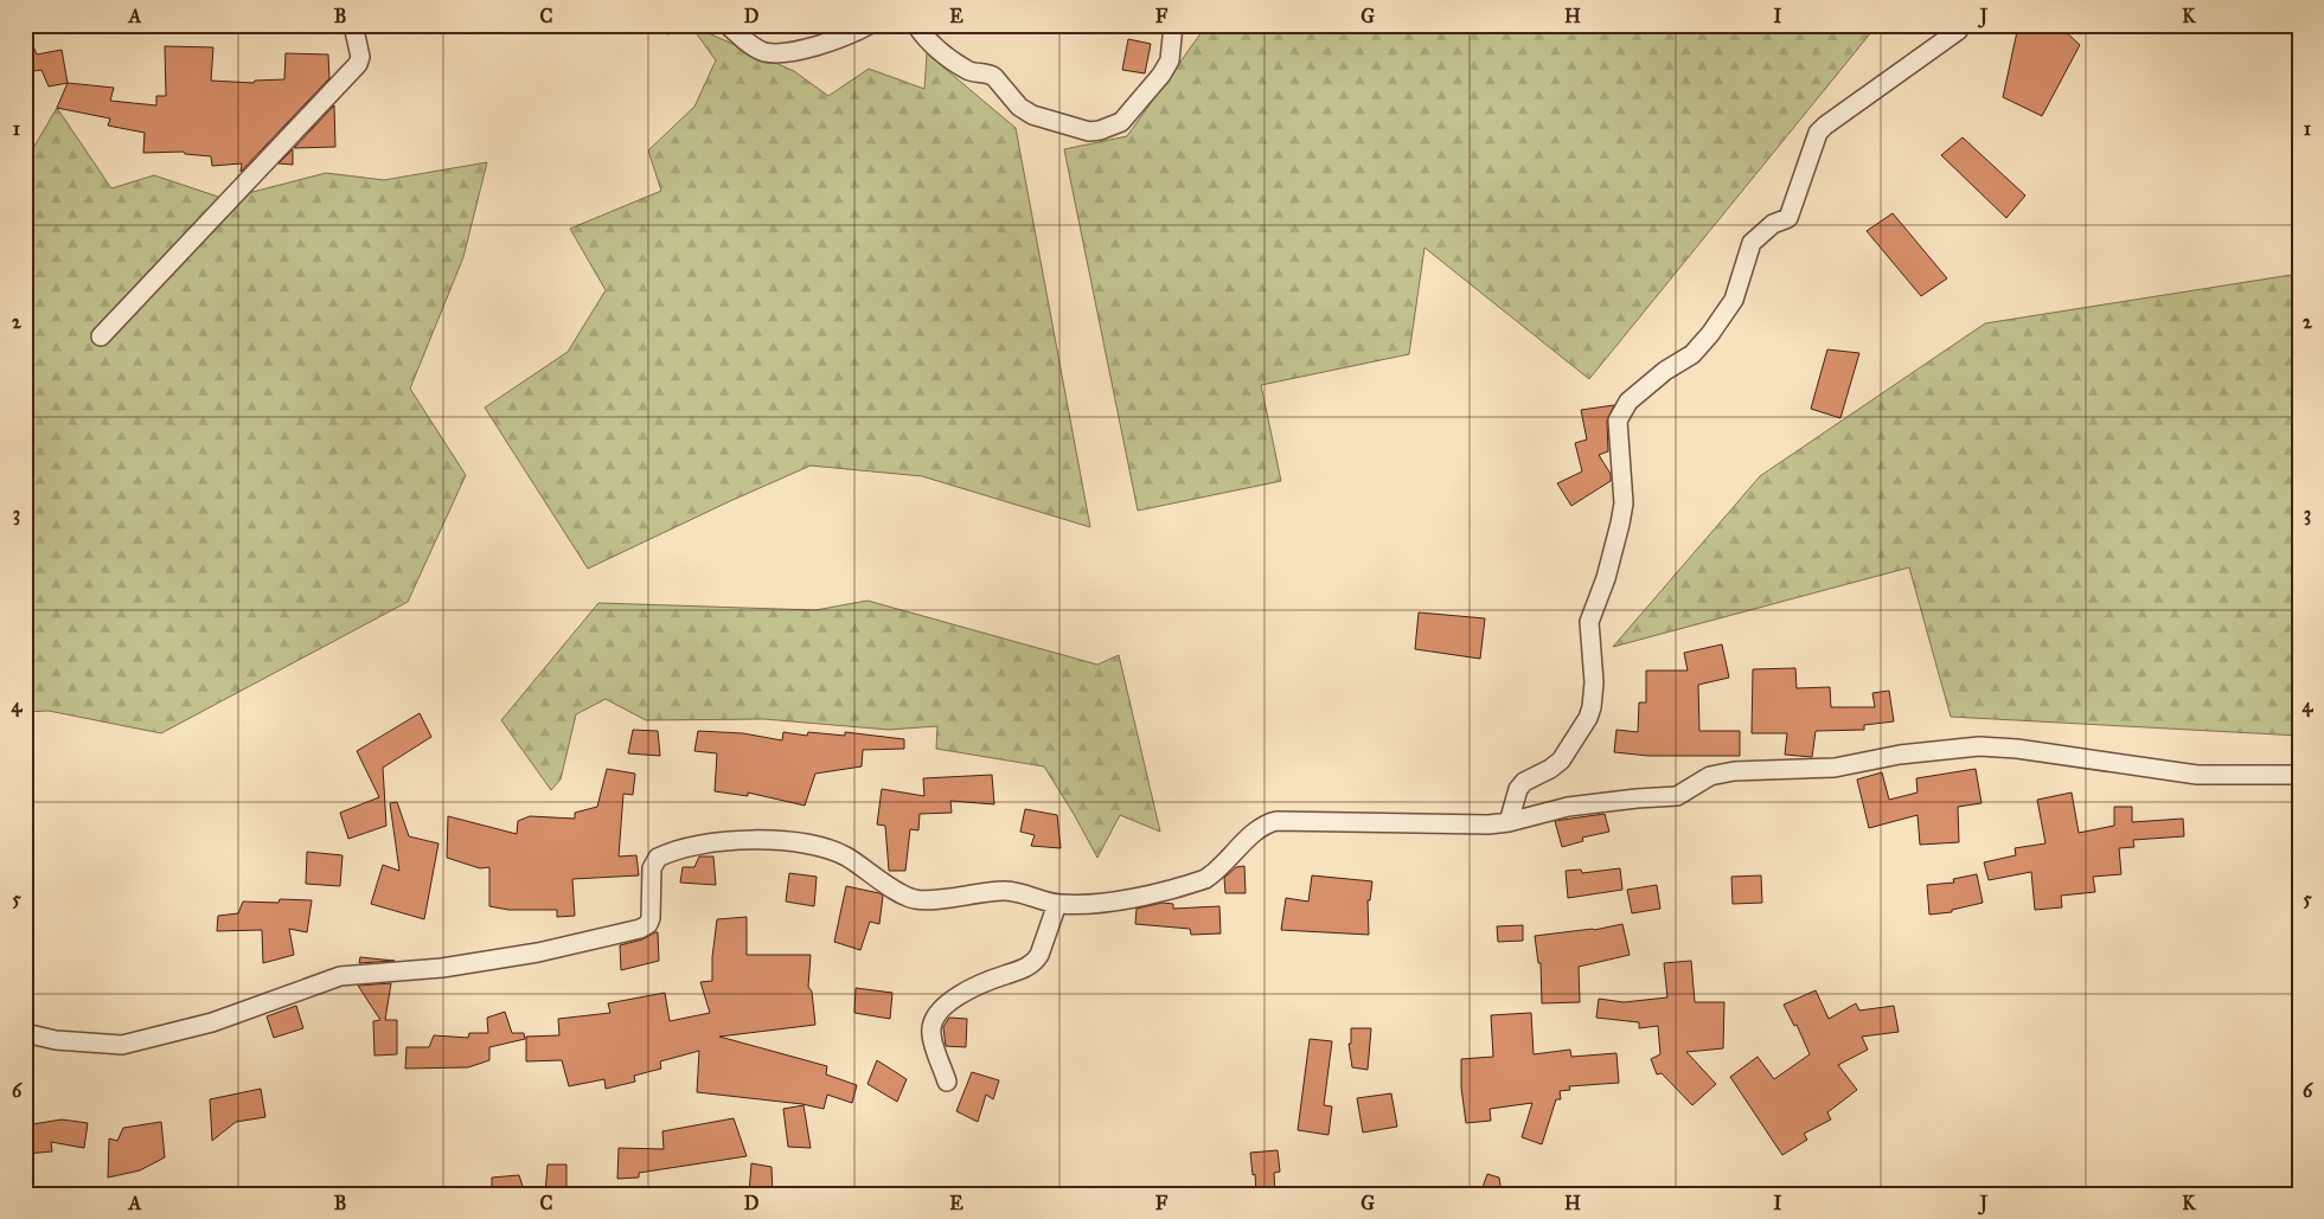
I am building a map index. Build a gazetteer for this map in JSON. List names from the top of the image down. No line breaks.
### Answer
{"grid":{"columns":["A","B","C","D","E","F","G","H","I","J","K"],"rows":["1","2","3","4","5","6"]}}
